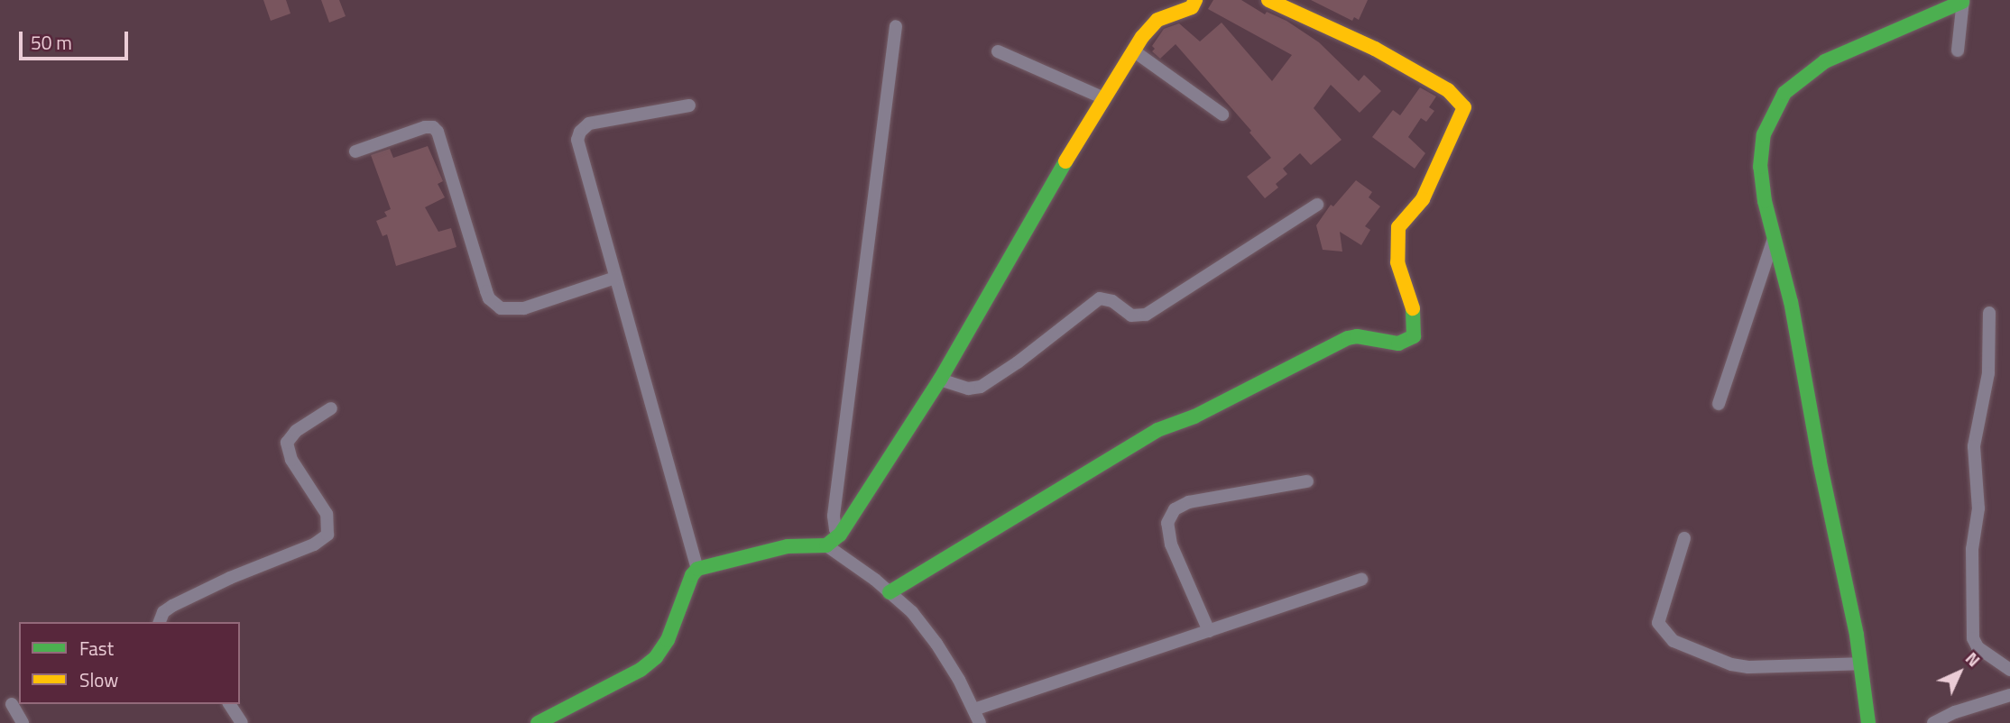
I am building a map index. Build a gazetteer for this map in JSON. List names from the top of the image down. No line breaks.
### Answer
{"legend":["Fast","Slow"],"scale_bar":"50 m","north":"top right"}
